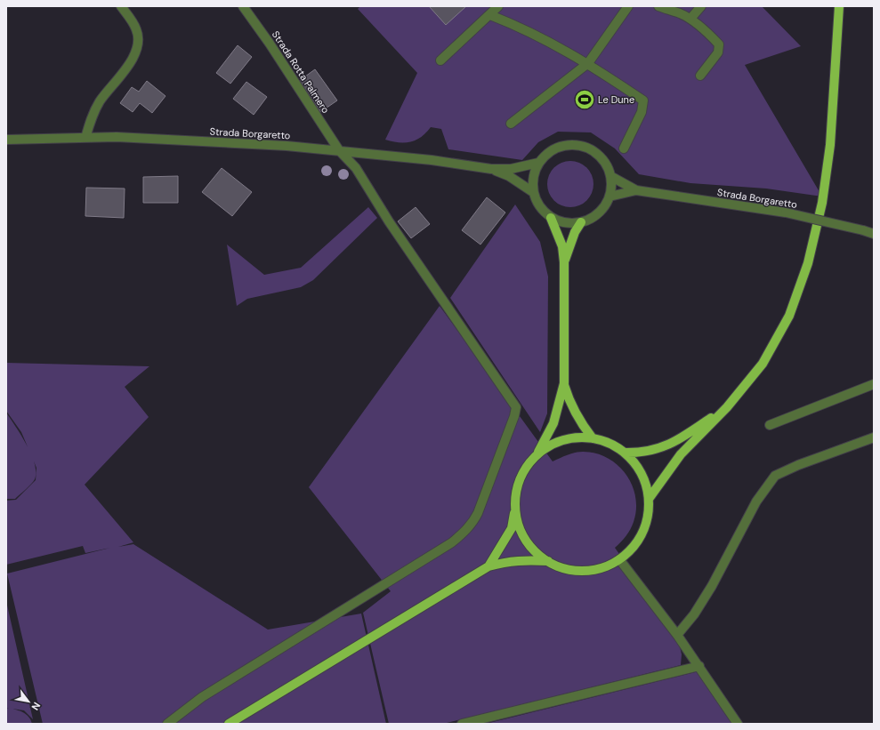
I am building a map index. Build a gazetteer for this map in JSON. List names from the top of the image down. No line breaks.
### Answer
{"streets":{"street":["Strada Rotta Palmero","Strada Borgaretto"]},"crossings":[["Strada Rotta Palmero","Strada Borgaretto"]],"places":{"sports":["Le Dune"]},"north":"bottom right"}
